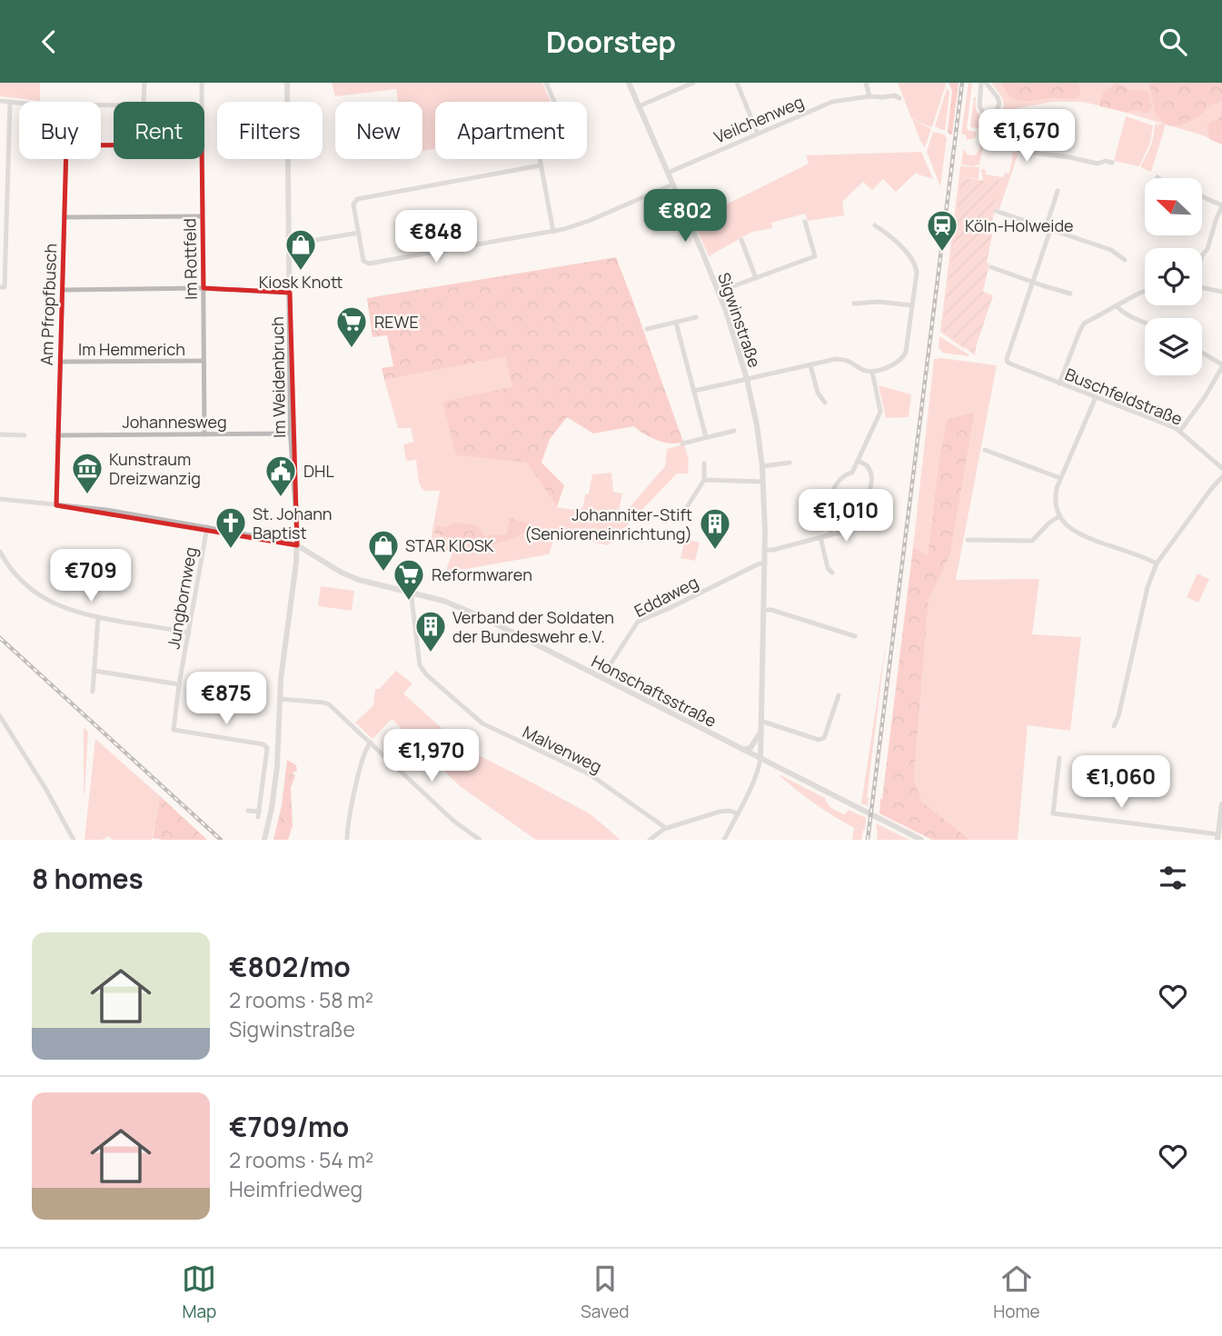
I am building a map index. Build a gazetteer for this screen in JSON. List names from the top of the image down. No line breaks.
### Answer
{"streets":{"street":["Veilchenweg","Im Rottfeld","Am Pfropfbusch","Sigwinstraße","Im Hemmerich","Im Weidenbruch","Buschfeldstraße","Johannesweg","Eddaweg","Jungbornweg","Honschaftsstraße","Malvenweg"]},"crossings":[["Veilchenweg","Sigwinstraße"],["Im Rottfeld","Im Hemmerich"],["Im Rottfeld","Johannesweg"],["Am Pfropfbusch","Im Hemmerich"],["Am Pfropfbusch","Johannesweg"],["Am Pfropfbusch","Honschaftsstraße"],["Sigwinstraße","Eddaweg"],["Sigwinstraße","Honschaftsstraße"],["Im Weidenbruch","Johannesweg"],["Im Weidenbruch","Honschaftsstraße"],["Eddaweg","Honschaftsstraße"],["Jungbornweg","Honschaftsstraße"],["Honschaftsstraße","Malvenweg"]],"places":{"station":["Köln-Holweide"],"shop":["Kiosk Knott","STAR KIOSK"],"supermarket":["REWE","Reformwaren"],"museum":["Kunstraum Dreizwanzig"],"public building":["DHL"],"church":["St. Johann Baptist"],"building":["Johanniter-Stift (Senioreneinrichtung)","Verband der Soldaten der Bundeswehr e.V."]},"north":"top left","page":{"header":"Doorstep","chip":["Buy","Rent","Filters","New","Apartment"],"price":["€1,670","€802","€848","€1,010","€709","€875","€1,970","€1,060"],"heading":"8 homes","list":[{"name":"€802/mo","note":"2 rooms · 58 m² · Sigwinstraße"},{"name":"€709/mo","note":"2 rooms · 54 m² · Heimfriedweg"}],"tabs":["Map","Saved","Home"]}}
